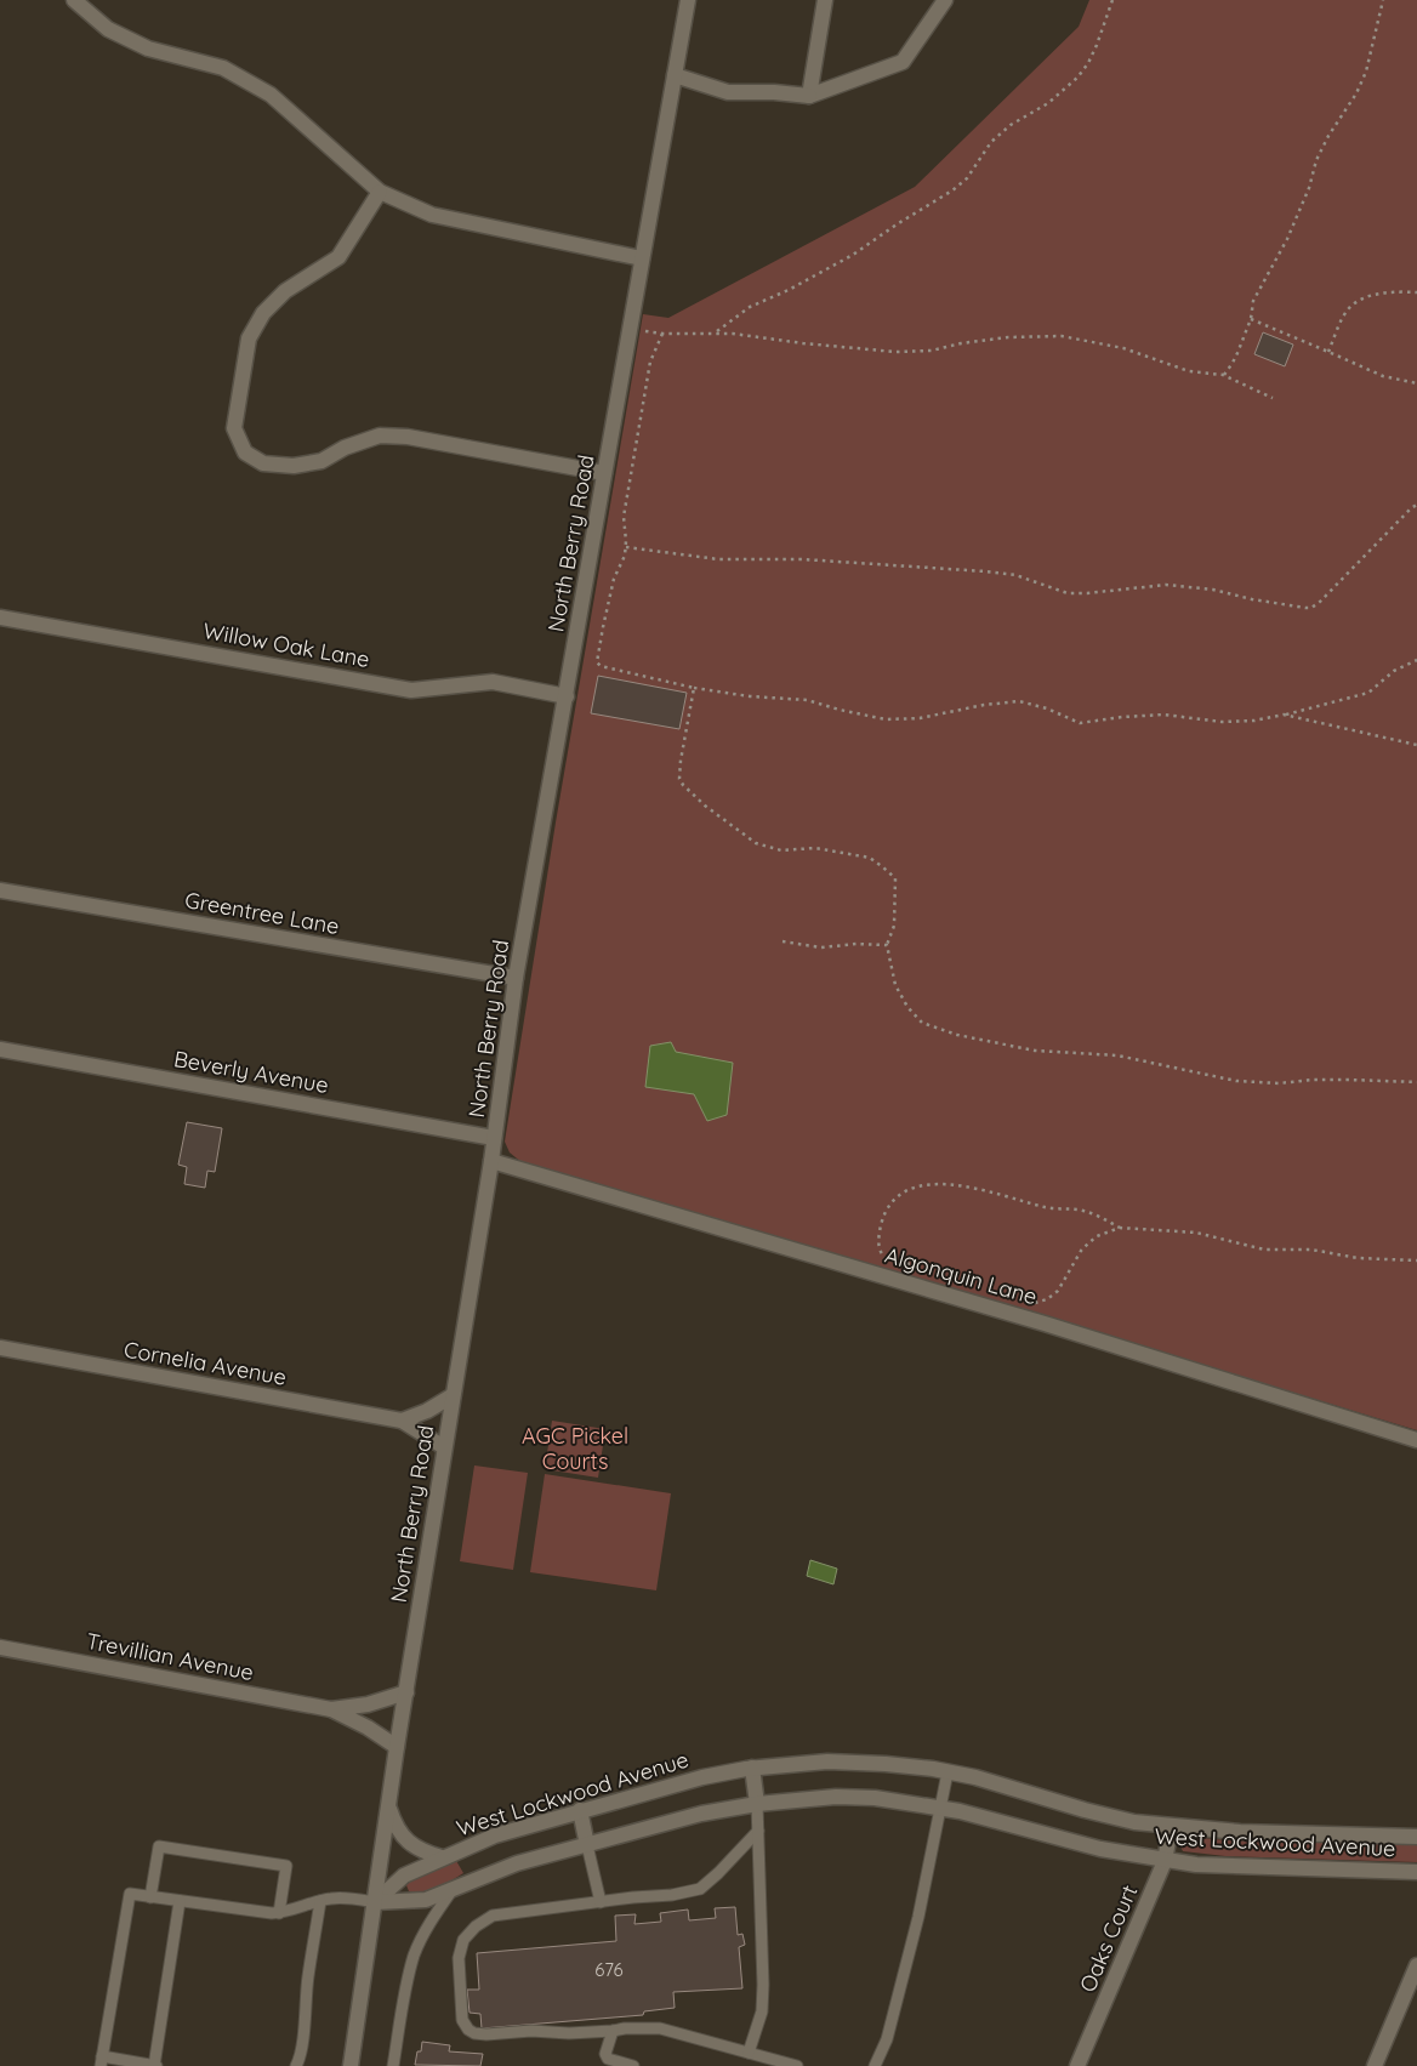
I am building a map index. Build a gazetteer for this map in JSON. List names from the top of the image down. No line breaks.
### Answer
{"streets":{"street":["North Berry Road","Willow Oak Lane","Greentree Lane","Beverly Avenue","Algonquin Lane","Cornelia Avenue","Trevillian Avenue","West Lockwood Avenue","Oaks Court"]},"crossings":[["North Berry Road","Willow Oak Lane"],["North Berry Road","Greentree Lane"],["North Berry Road","Beverly Avenue"],["North Berry Road","Algonquin Lane"],["North Berry Road","Cornelia Avenue"],["North Berry Road","Trevillian Avenue"],["North Berry Road","West Lockwood Avenue"],["West Lockwood Avenue","Oaks Court"]],"parks":["AGC Pickel Courts"],"house_numbers":["676"]}
